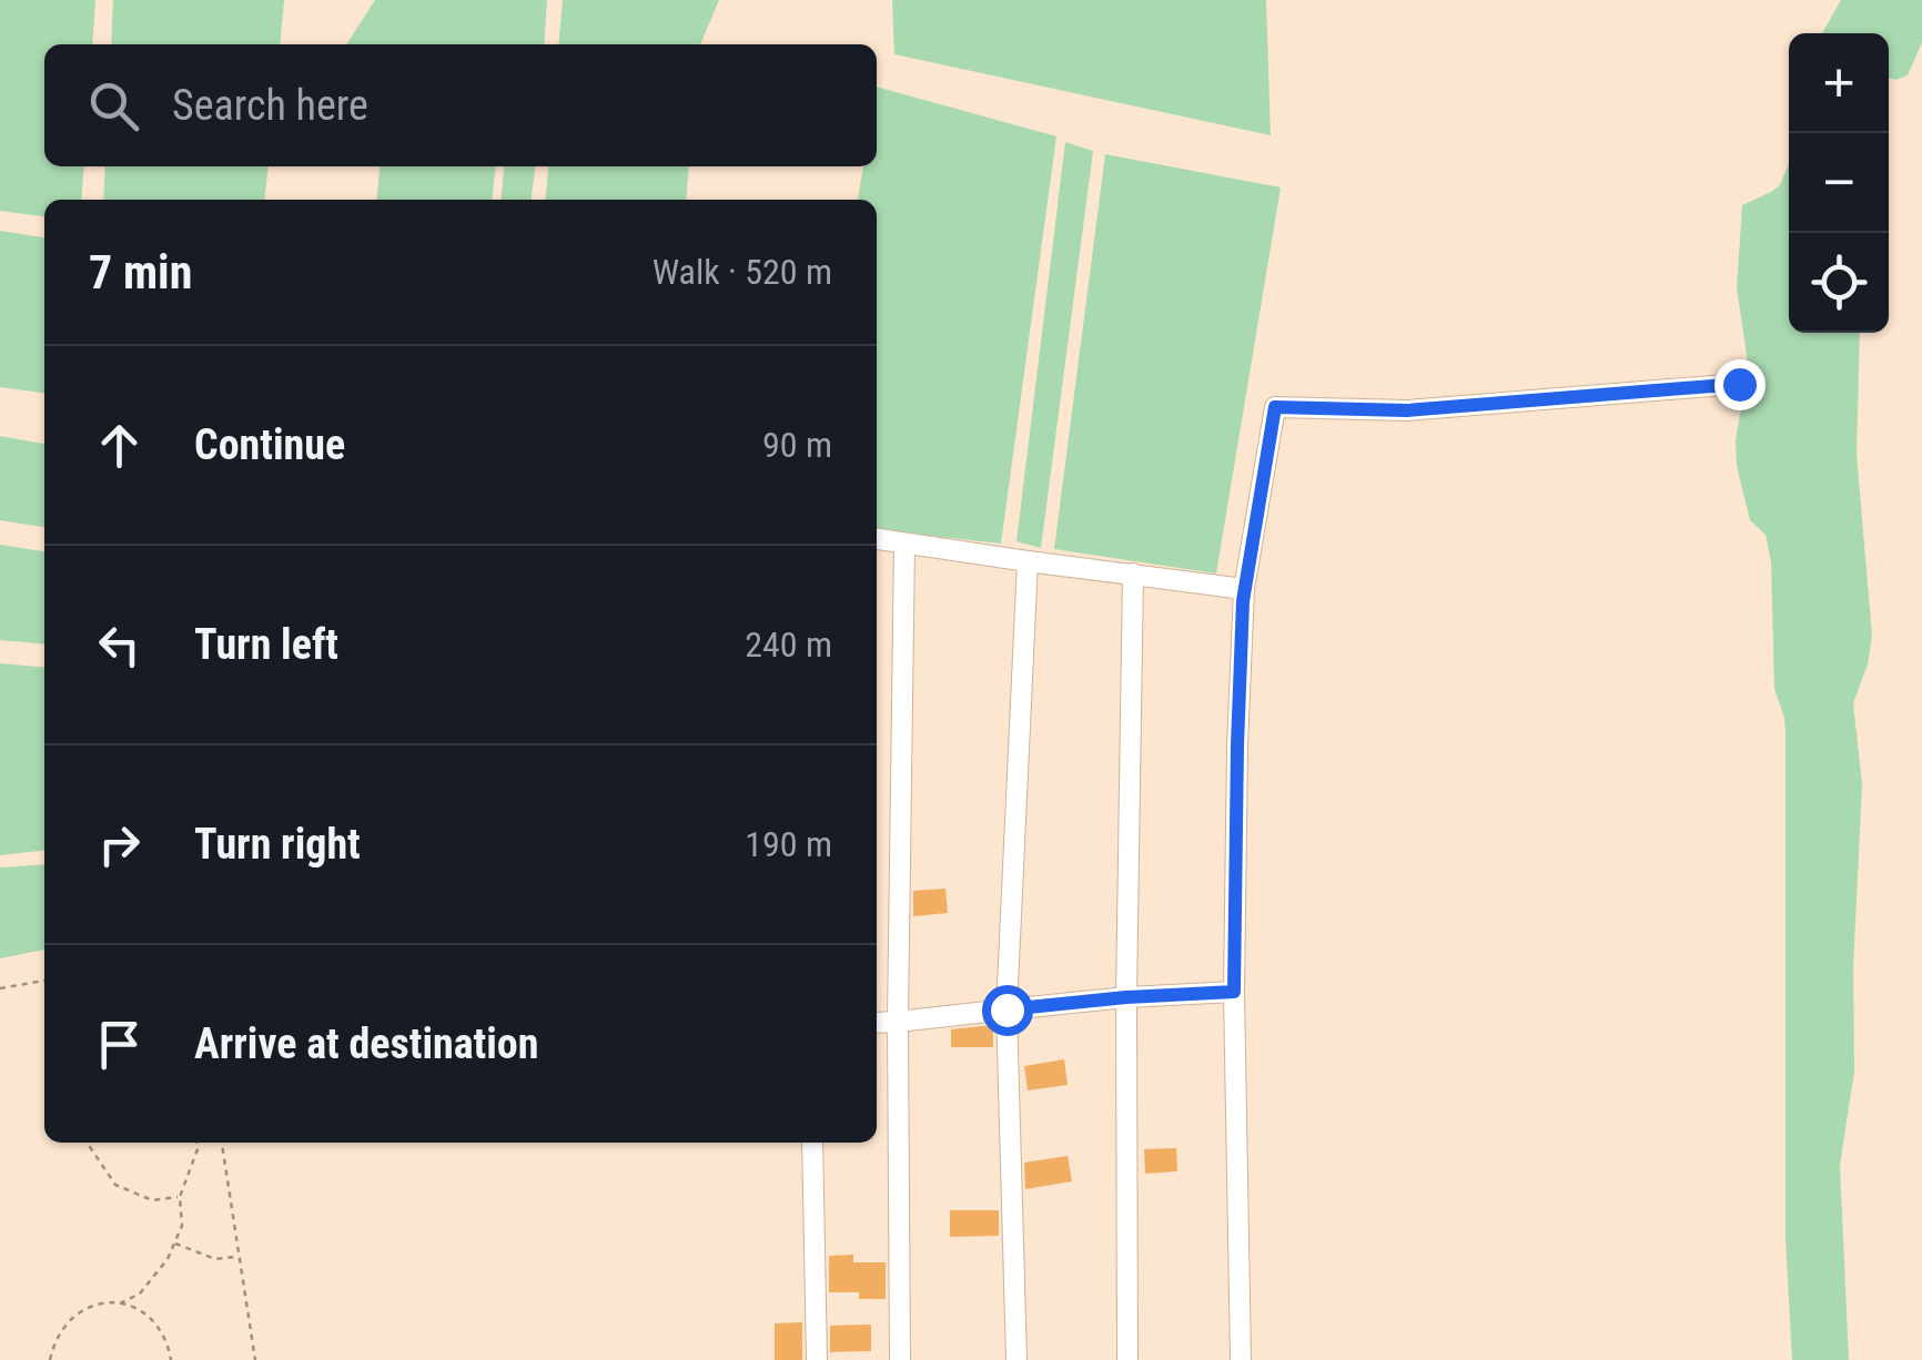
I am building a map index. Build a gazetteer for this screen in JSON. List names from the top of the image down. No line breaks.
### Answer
{"page":{"map_buttons":["+","−"],"search":"Search here","heading":["7 min","Walk · 520 m"],"list":[["Continue","90 m"],["Turn left","240 m"],["Turn right","190 m"],"Arrive at destination"]}}
